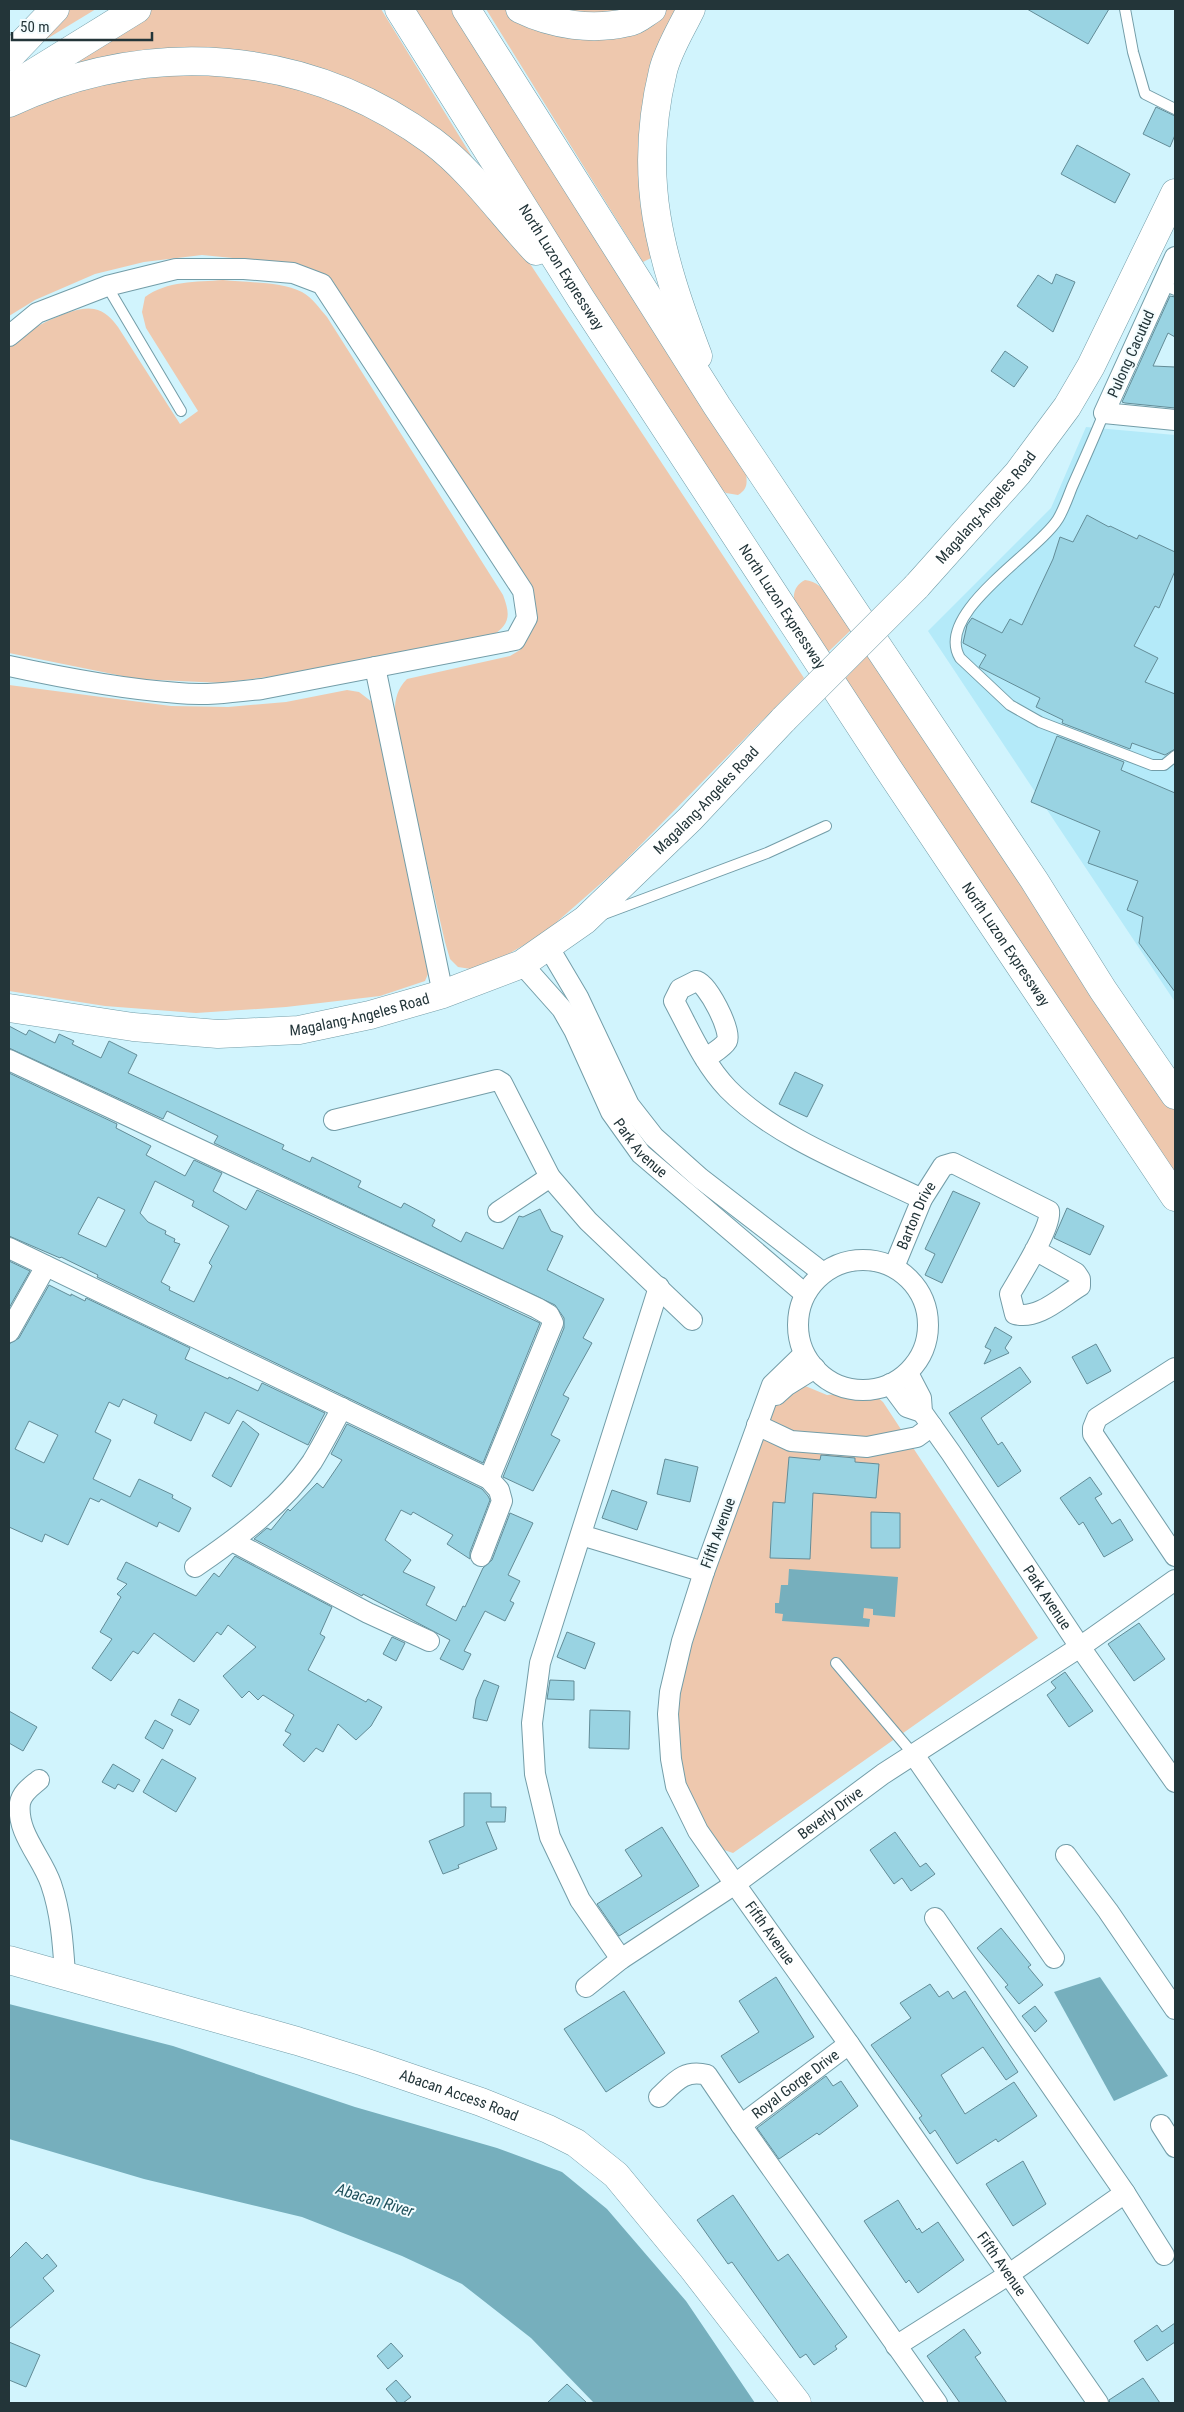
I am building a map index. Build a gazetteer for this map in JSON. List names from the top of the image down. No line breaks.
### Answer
{"streets":{"main road":["North Luzon Expressway","Magalang-Angeles Road","Abacan Access Road"],"street":["Pulong Cacutud","Park Avenue","Barton Drive","Fifth Avenue","Beverly Drive","Royal Gorge Drive"]},"crossings":[["Magalang-Angeles Road","Park Avenue"],["Park Avenue","Barton Drive"],["Park Avenue","Fifth Avenue"],["Park Avenue","Beverly Drive"],["Barton Drive","Fifth Avenue"],["Fifth Avenue","Beverly Drive"],["Fifth Avenue","Royal Gorge Drive"]],"water":["Abacan River"],"scale_bar":"50 m"}
